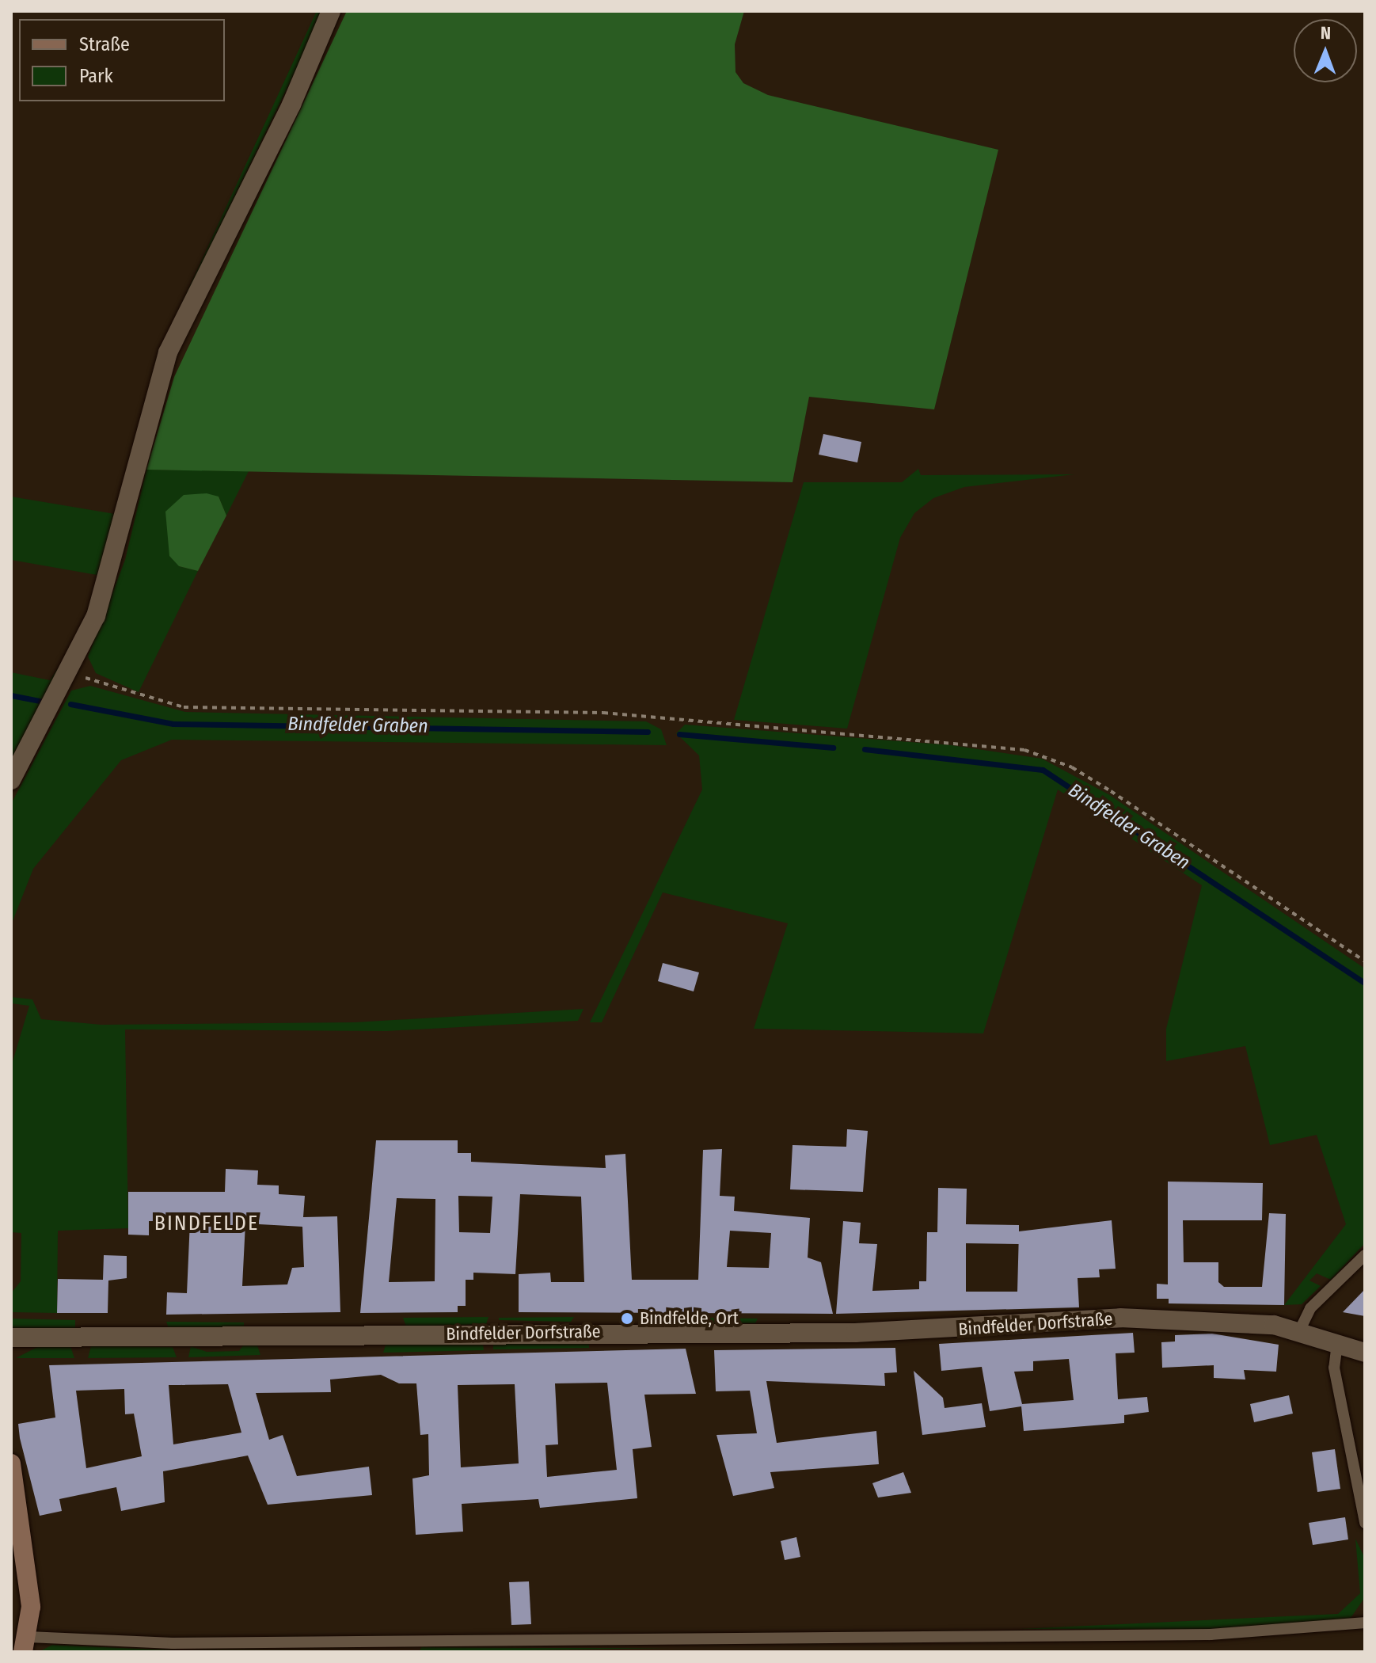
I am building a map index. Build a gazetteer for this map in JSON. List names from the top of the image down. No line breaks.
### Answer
{"streets":{"street":["Bindfelder Dorfstraße"]},"districts":["BINDFELDE"],"water":["Bindfelder Graben"],"places":["Bindfelde, Ort"],"legend":["Straße","Park"],"north":"top"}
